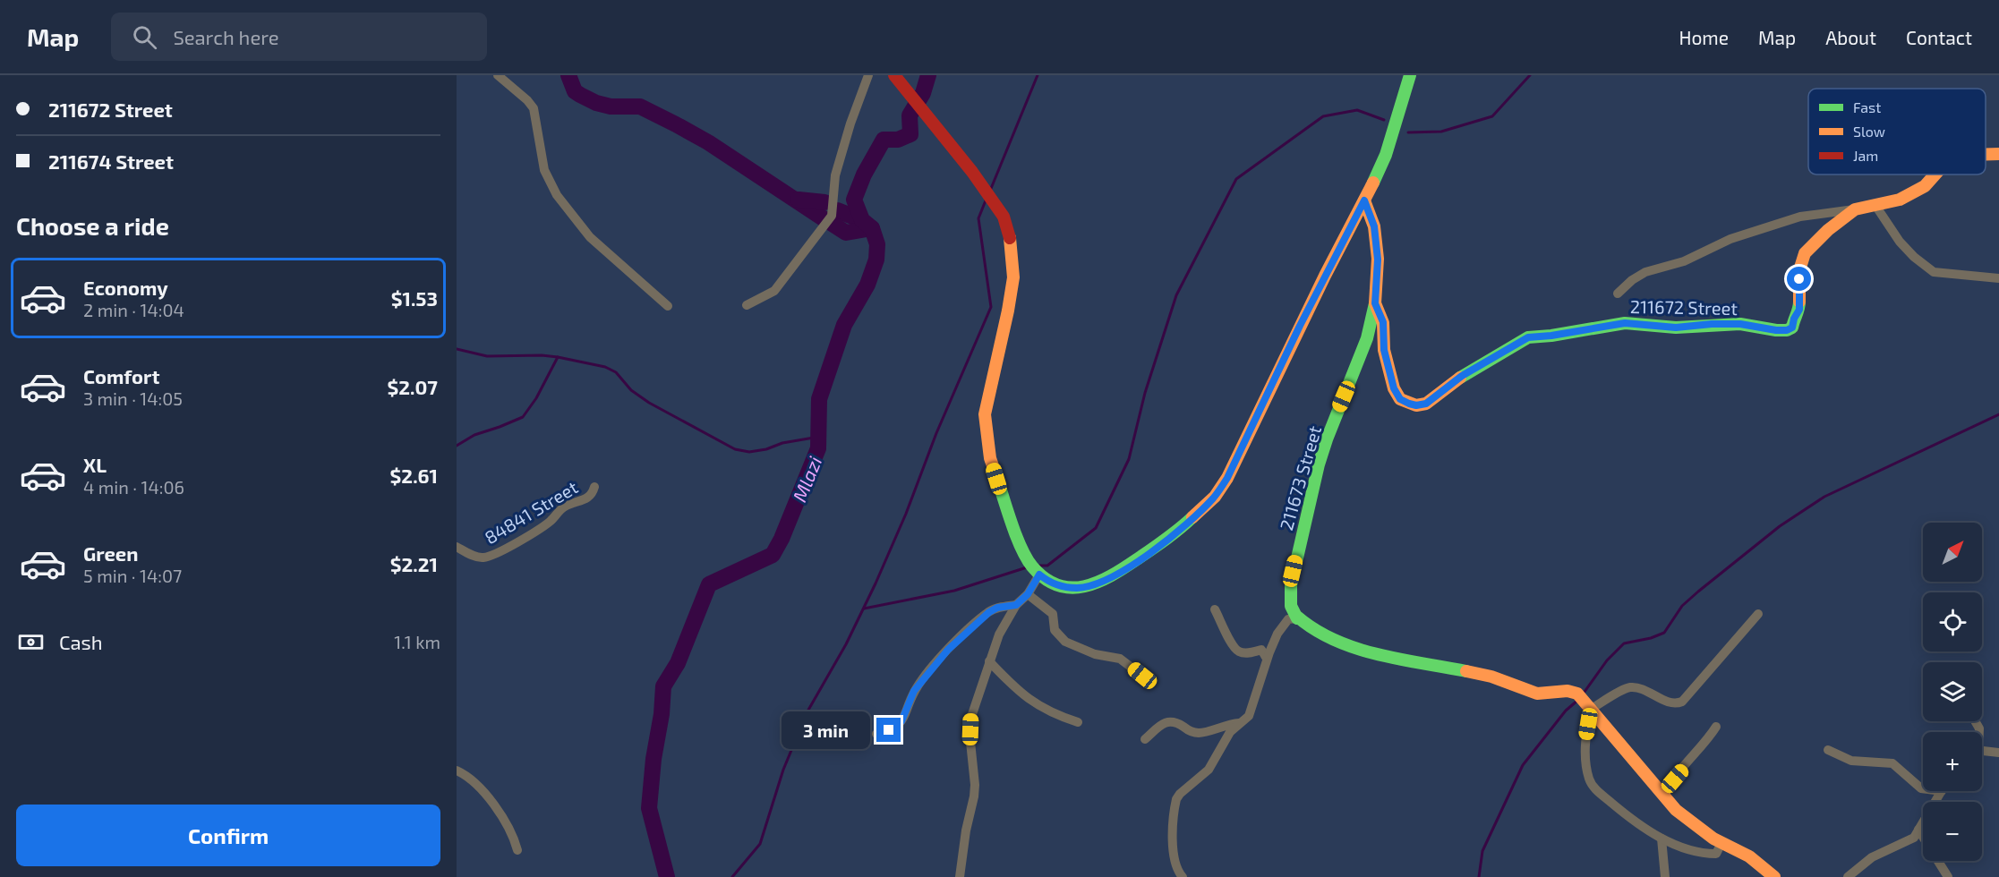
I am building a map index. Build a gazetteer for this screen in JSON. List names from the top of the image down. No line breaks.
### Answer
{"streets":{"street":["211672 Street","211673 Street","84841 Street"]},"crossings":[["211672 Street","211673 Street"]],"water":["Mlazi"],"legend":["Fast","Slow","Jam"],"north":"top right","page":{"header":"Map","search":"Search here","nav":["Home","Map","About","Contact"],"banner":["211672 Street","211674 Street"],"heading":"Choose a ride","list":[{"name":"Economy","note":"2 min · 14:04","value":"$1.53"},{"name":"Comfort","note":"3 min · 14:05","value":"$2.07"},{"name":"XL","note":"4 min · 14:06","value":"$2.61"},{"name":"Green","note":"5 min · 14:07","value":"$2.21"}],"map_buttons":["+","−"],"pay":["Cash","1.1 km"],"bubble":"3 min","buttons":"Confirm"}}
